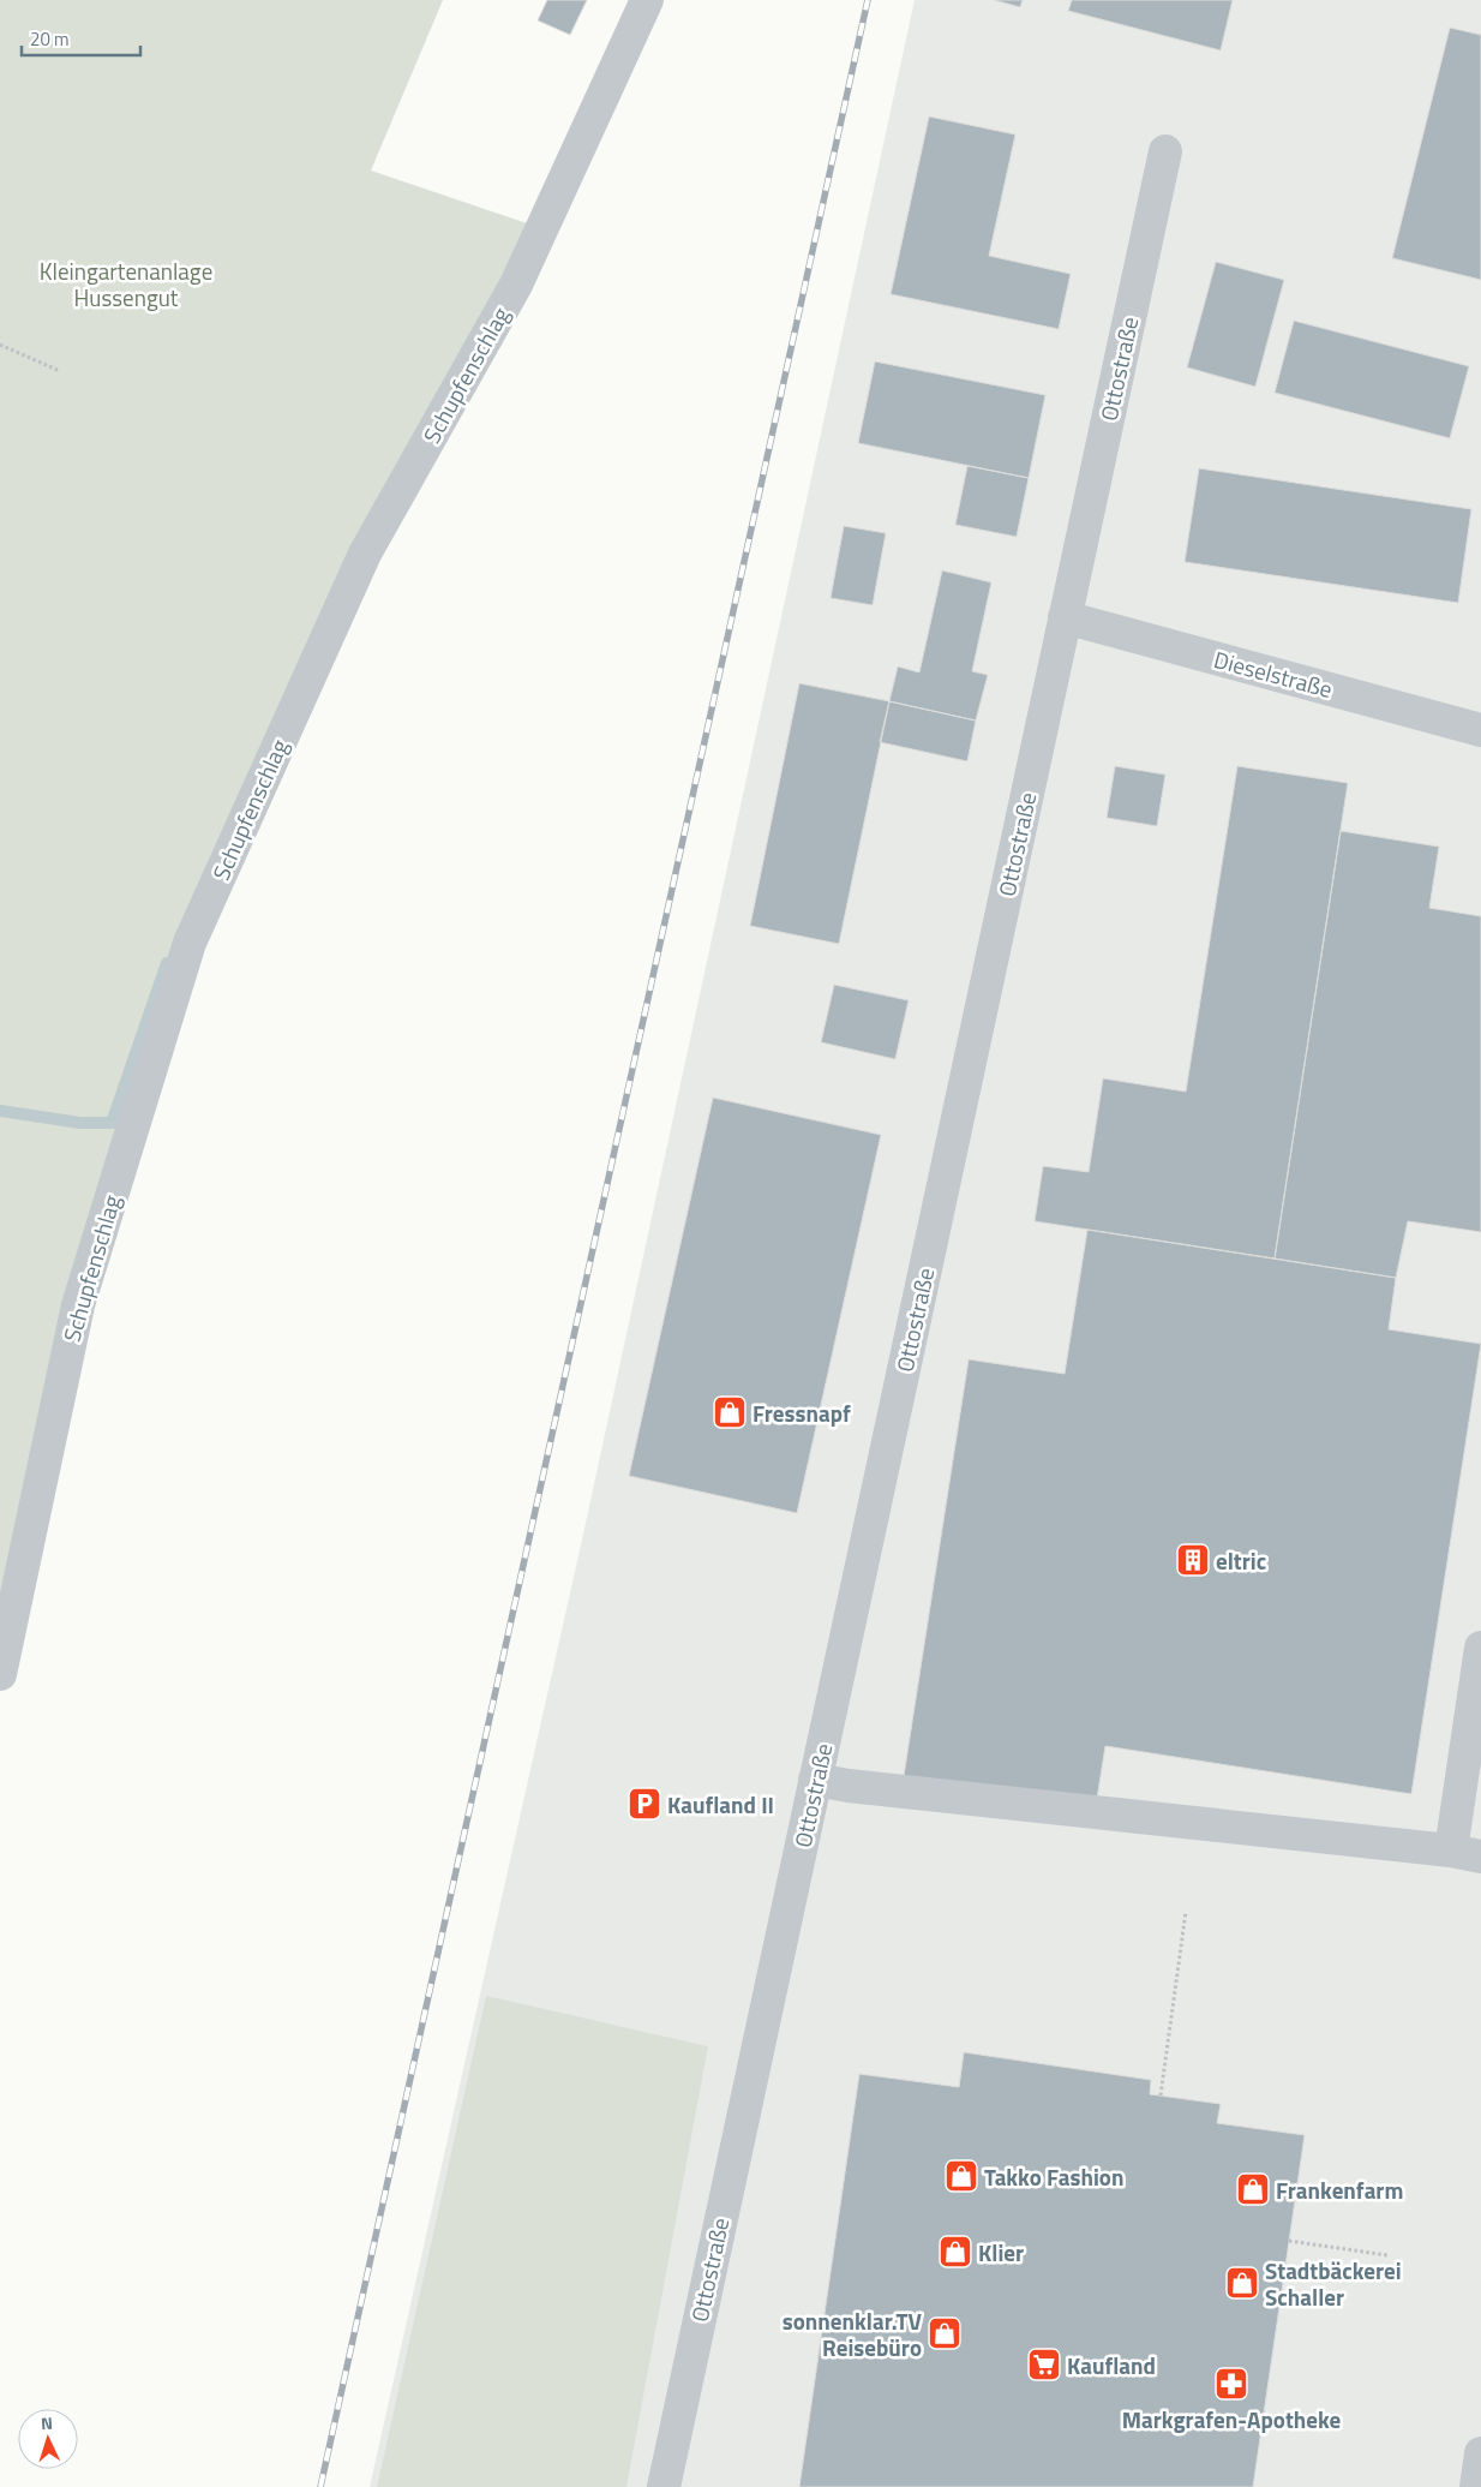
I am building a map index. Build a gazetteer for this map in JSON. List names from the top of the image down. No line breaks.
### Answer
{"streets":{"street":["Ottostraße","Schupfenschlag","Dieselstraße"]},"crossings":[["Ottostraße","Dieselstraße"]],"parks":["Kleingartenanlage Hussengut"],"places":{"shop":["Fressnapf","Takko Fashion","Frankenfarm","Klier","Stadtbäckerei Schaller","sonnenklar.TV Reisebüro"],"building":["eltric"],"parking":["Kaufland II"],"supermarket":["Kaufland"],"pharmacy":["Markgrafen-Apotheke"]},"scale_bar":"20 m","north":"top"}
